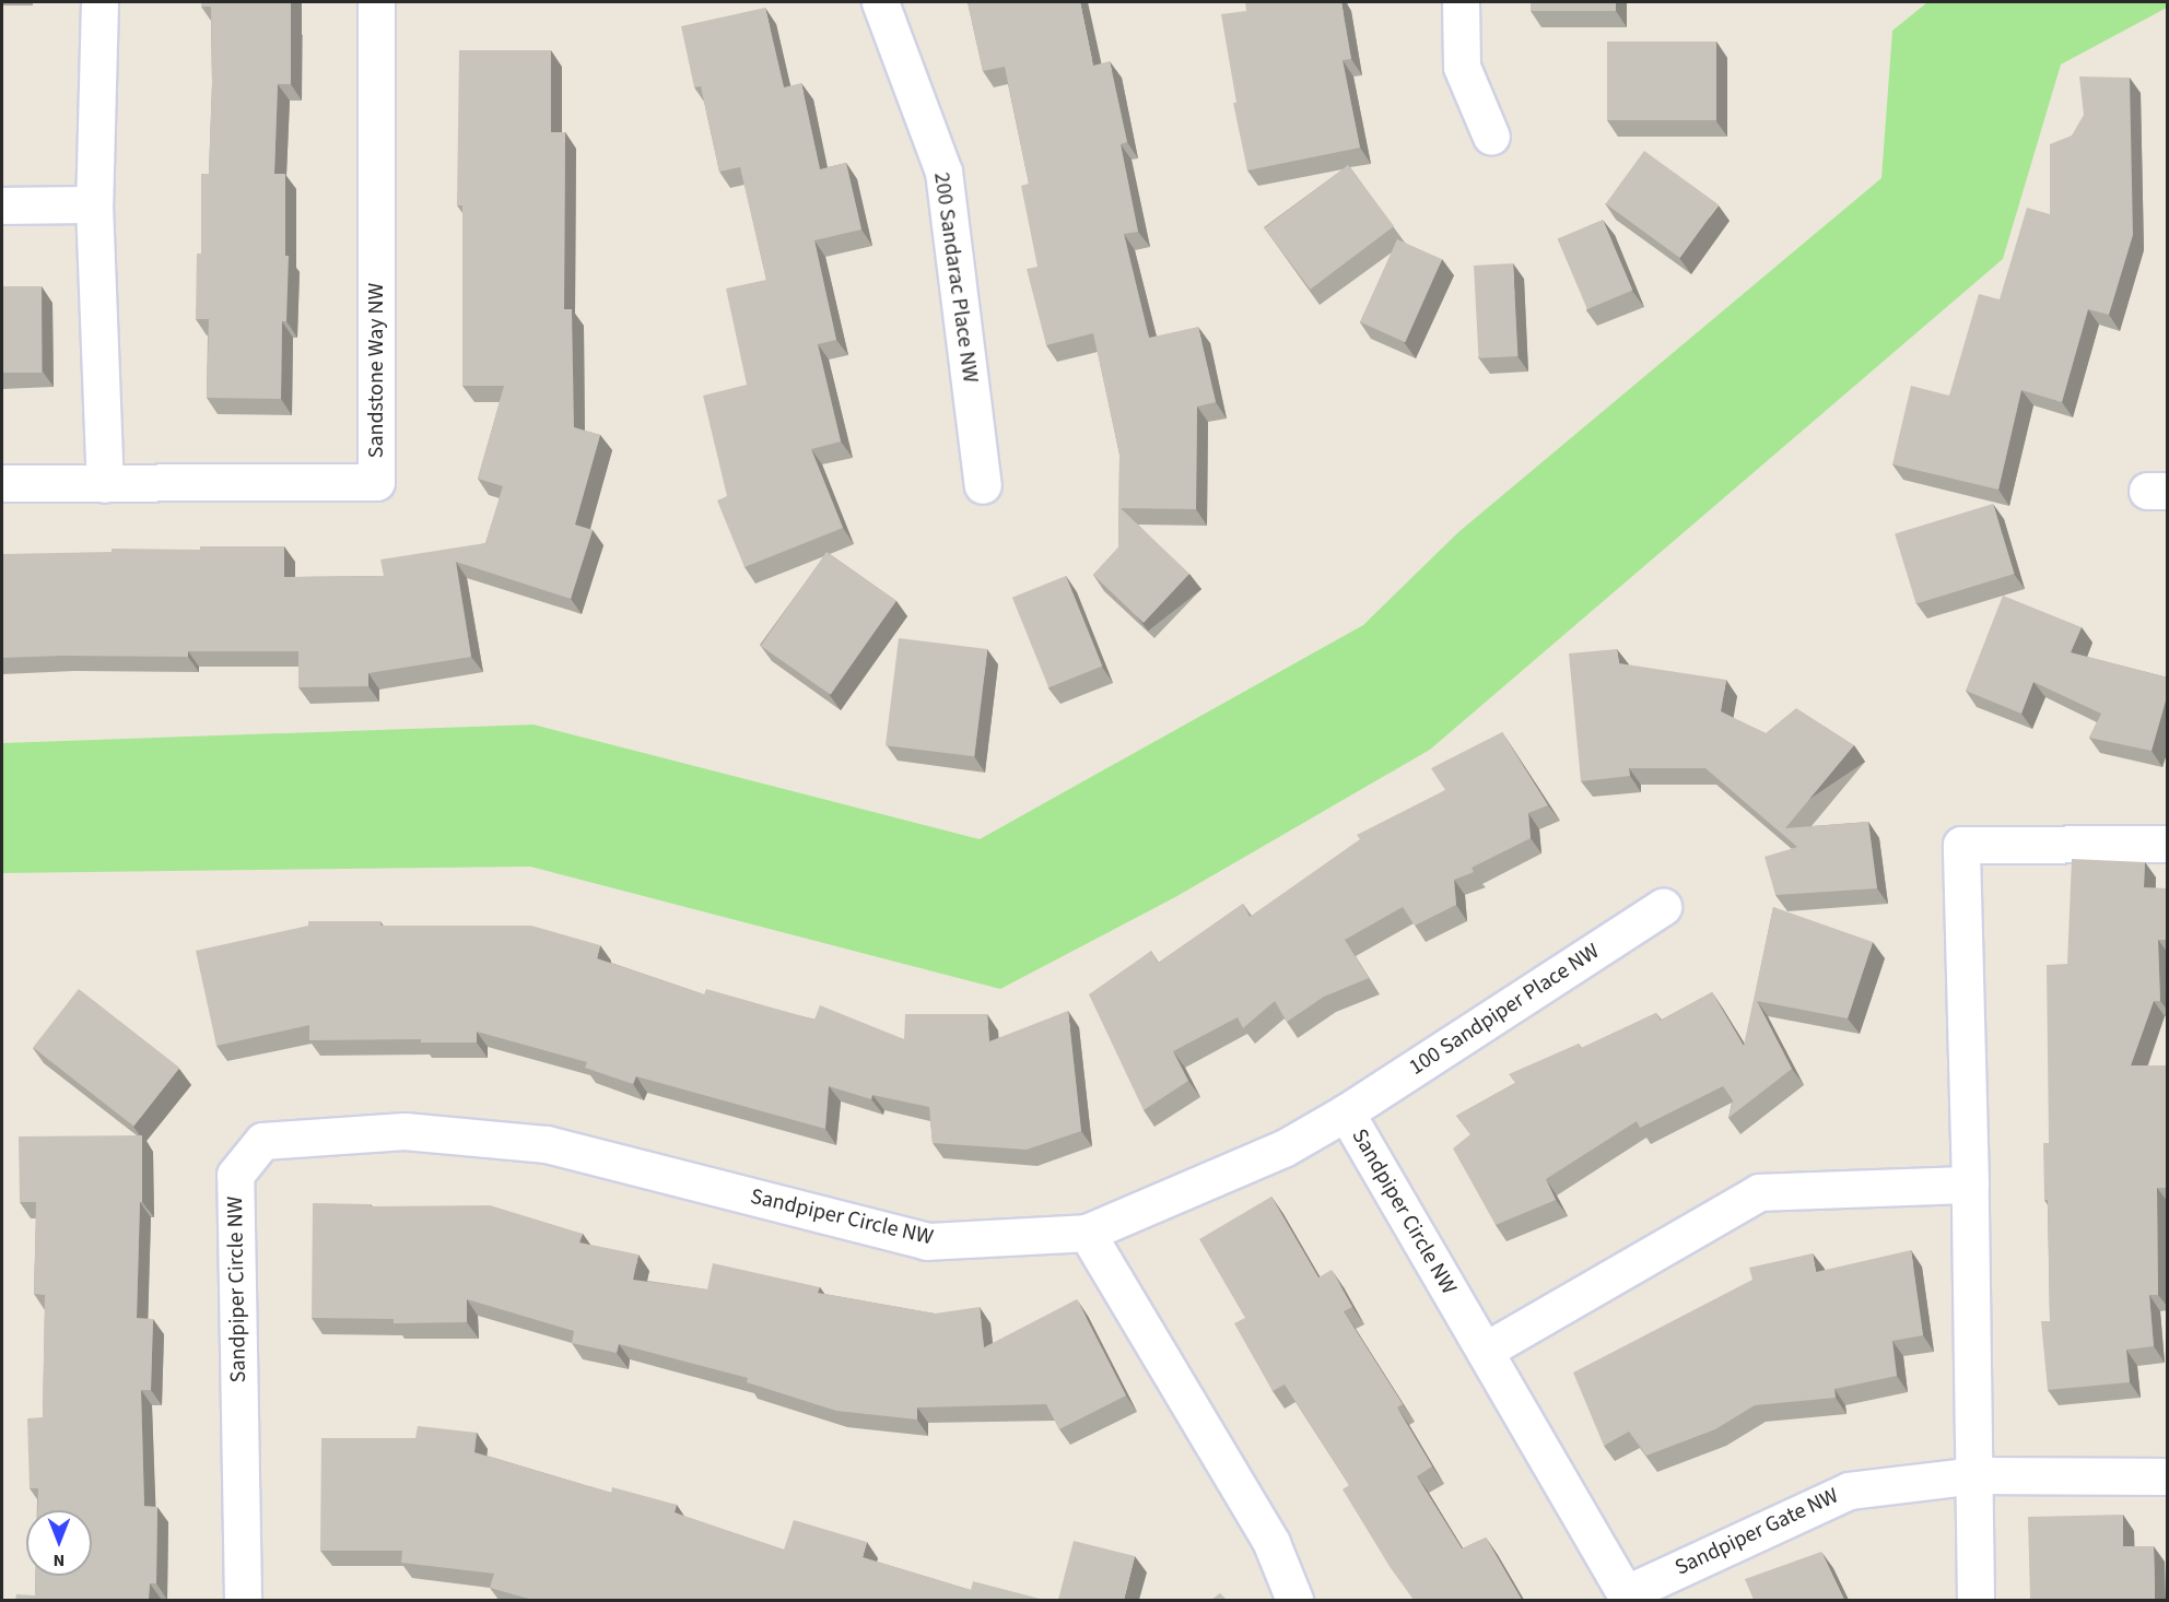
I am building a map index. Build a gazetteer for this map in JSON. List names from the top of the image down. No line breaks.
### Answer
{"streets":{"street":["200 Sandarac Place NW","Sandstone Way NW","100 Sandpiper Place NW","Sandpiper Circle NW","Sandpiper Gate NW"]},"crossings":[["100 Sandpiper Place NW","Sandpiper Circle NW"],["Sandpiper Circle NW","Sandpiper Gate NW"]],"north":"bottom"}
